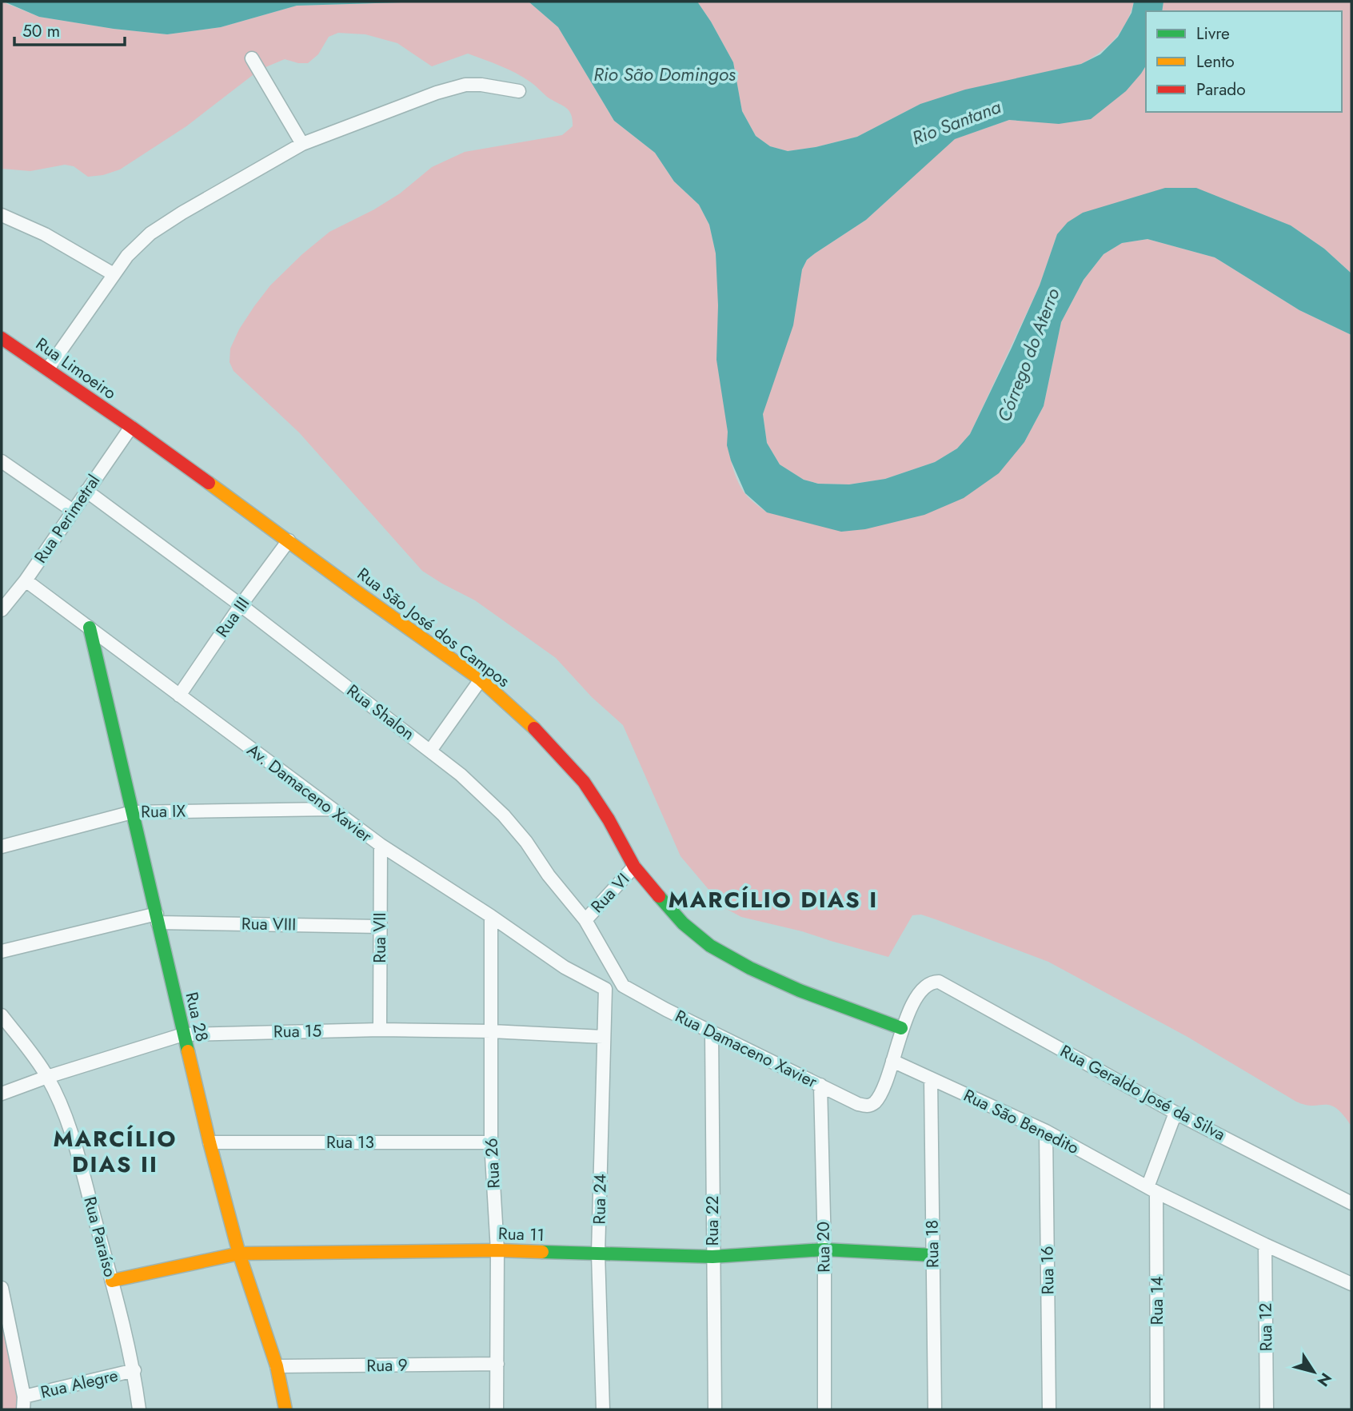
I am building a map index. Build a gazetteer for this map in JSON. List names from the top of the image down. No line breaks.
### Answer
{"streets":{"street":["Rua Limoeiro","Rua Perimetral","Rua III","Rua São José dos Campos","Rua Shalon","Av. Damaceno Xavier","Rua IX","Rua VI","Rua VIII","Rua VII","Rua 28","Rua 15","Rua Damaceno Xavier","Rua Geraldo José da Silva","Rua São Benedito","Rua 13","Rua 26","Rua 24","Rua 22","Rua 11","Rua Paraíso","Rua 18","Rua 20","Rua 16","Rua 14","Rua 12","Rua 9","Rua Alegre"]},"crossings":[["Rua Limoeiro","Rua Perimetral"],["Rua Limoeiro","Rua São José dos Campos"],["Rua Perimetral","Rua São José dos Campos"],["Rua Perimetral","Rua Shalon"],["Rua Perimetral","Av. Damaceno Xavier"],["Rua III","Rua São José dos Campos"],["Rua III","Rua Shalon"],["Rua III","Av. Damaceno Xavier"],["Rua São José dos Campos","Rua VI"],["Rua São José dos Campos","Rua Geraldo José da Silva"],["Rua Shalon","Rua VI"],["Rua Shalon","Rua Damaceno Xavier"],["Av. Damaceno Xavier","Rua IX"],["Av. Damaceno Xavier","Rua VII"],["Av. Damaceno Xavier","Rua 28"],["Av. Damaceno Xavier","Rua 26"],["Av. Damaceno Xavier","Rua 24"],["Rua IX","Rua 28"],["Rua VIII","Rua VII"],["Rua VIII","Rua 28"],["Rua VII","Rua 15"],["Rua 28","Rua 15"],["Rua 28","Rua 13"],["Rua 28","Rua 11"],["Rua 28","Rua 9"],["Rua 15","Rua 26"],["Rua 15","Rua 24"],["Rua 15","Rua Paraíso"],["Rua Damaceno Xavier","Rua São Benedito"],["Rua Damaceno Xavier","Rua 22"],["Rua Damaceno Xavier","Rua 20"],["Rua São Benedito","Rua 18"],["Rua São Benedito","Rua 16"],["Rua São Benedito","Rua 14"],["Rua São Benedito","Rua 12"],["Rua 13","Rua 26"],["Rua 26","Rua 11"],["Rua 26","Rua 9"],["Rua 24","Rua 11"],["Rua 22","Rua 11"],["Rua 11","Rua Paraíso"],["Rua 11","Rua 18"],["Rua 11","Rua 20"],["Rua Paraíso","Rua Alegre"]],"districts":["MARCÍLIO DIAS I","MARCÍLIO DIAS II"],"water":["Rio São Domingos","Rio Santana","Córrego do Aterro"],"legend":["Livre","Lento","Parado"],"scale_bar":"50 m","north":"bottom right"}
